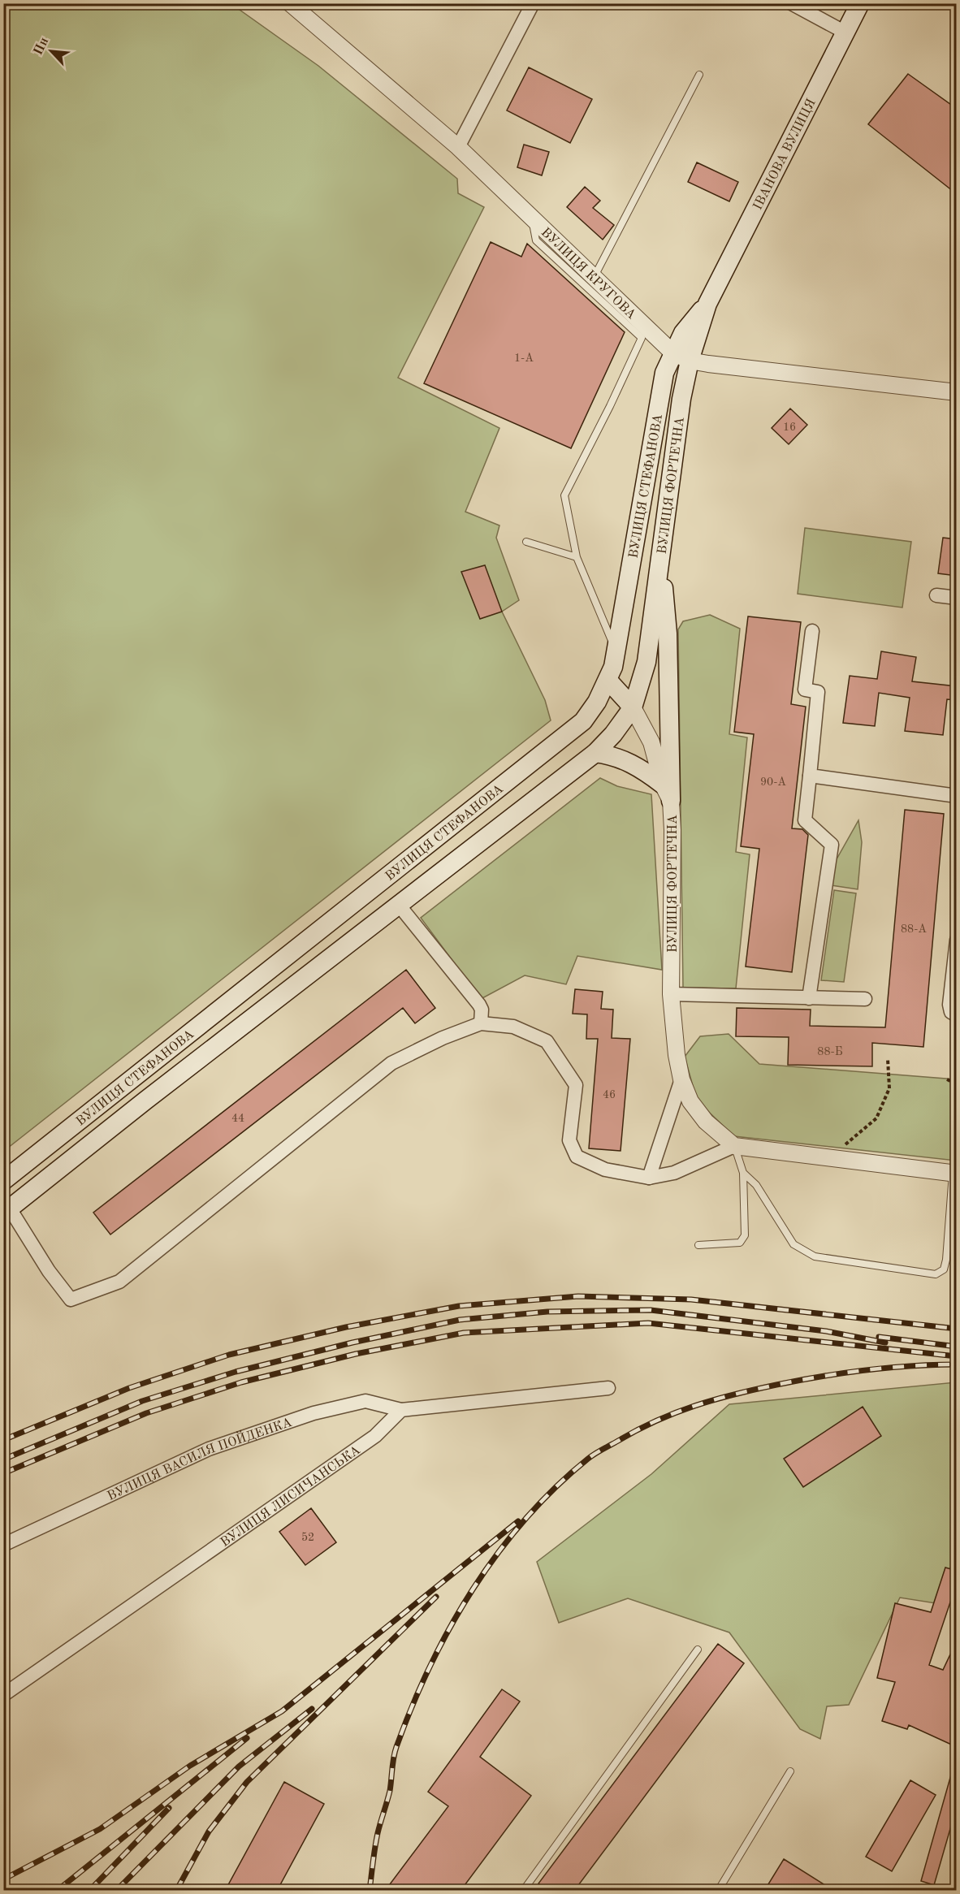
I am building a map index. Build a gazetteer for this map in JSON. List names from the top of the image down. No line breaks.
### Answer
{"streets":{"main road":["ІВАНОВА ВУЛИЦЯ","ВУЛИЦЯ ФОРТЕЧНА","ВУЛИЦЯ СТЕФАНОВА"],"street":["ВУЛИЦЯ КРУГОВА","ВУЛИЦЯ ВАСИЛЯ ПОЙДЕНКА","ВУЛИЦЯ ЛИСИЧАНСЬКА"]},"crossings":[["ІВАНОВА ВУЛИЦЯ","ВУЛИЦЯ КРУГОВА"],["ІВАНОВА ВУЛИЦЯ","ВУЛИЦЯ ФОРТЕЧНА"],["ІВАНОВА ВУЛИЦЯ","ВУЛИЦЯ СТЕФАНОВА"],["ВУЛИЦЯ КРУГОВА","ВУЛИЦЯ ФОРТЕЧНА"],["ВУЛИЦЯ КРУГОВА","ВУЛИЦЯ СТЕФАНОВА"],["ВУЛИЦЯ ФОРТЕЧНА","ВУЛИЦЯ СТЕФАНОВА"],["ВУЛИЦЯ ВАСИЛЯ ПОЙДЕНКА","ВУЛИЦЯ ЛИСИЧАНСЬКА"]],"house_numbers":["1-А","16","90-А","88-А","88-Б","46","44","52"],"north":"top left"}
